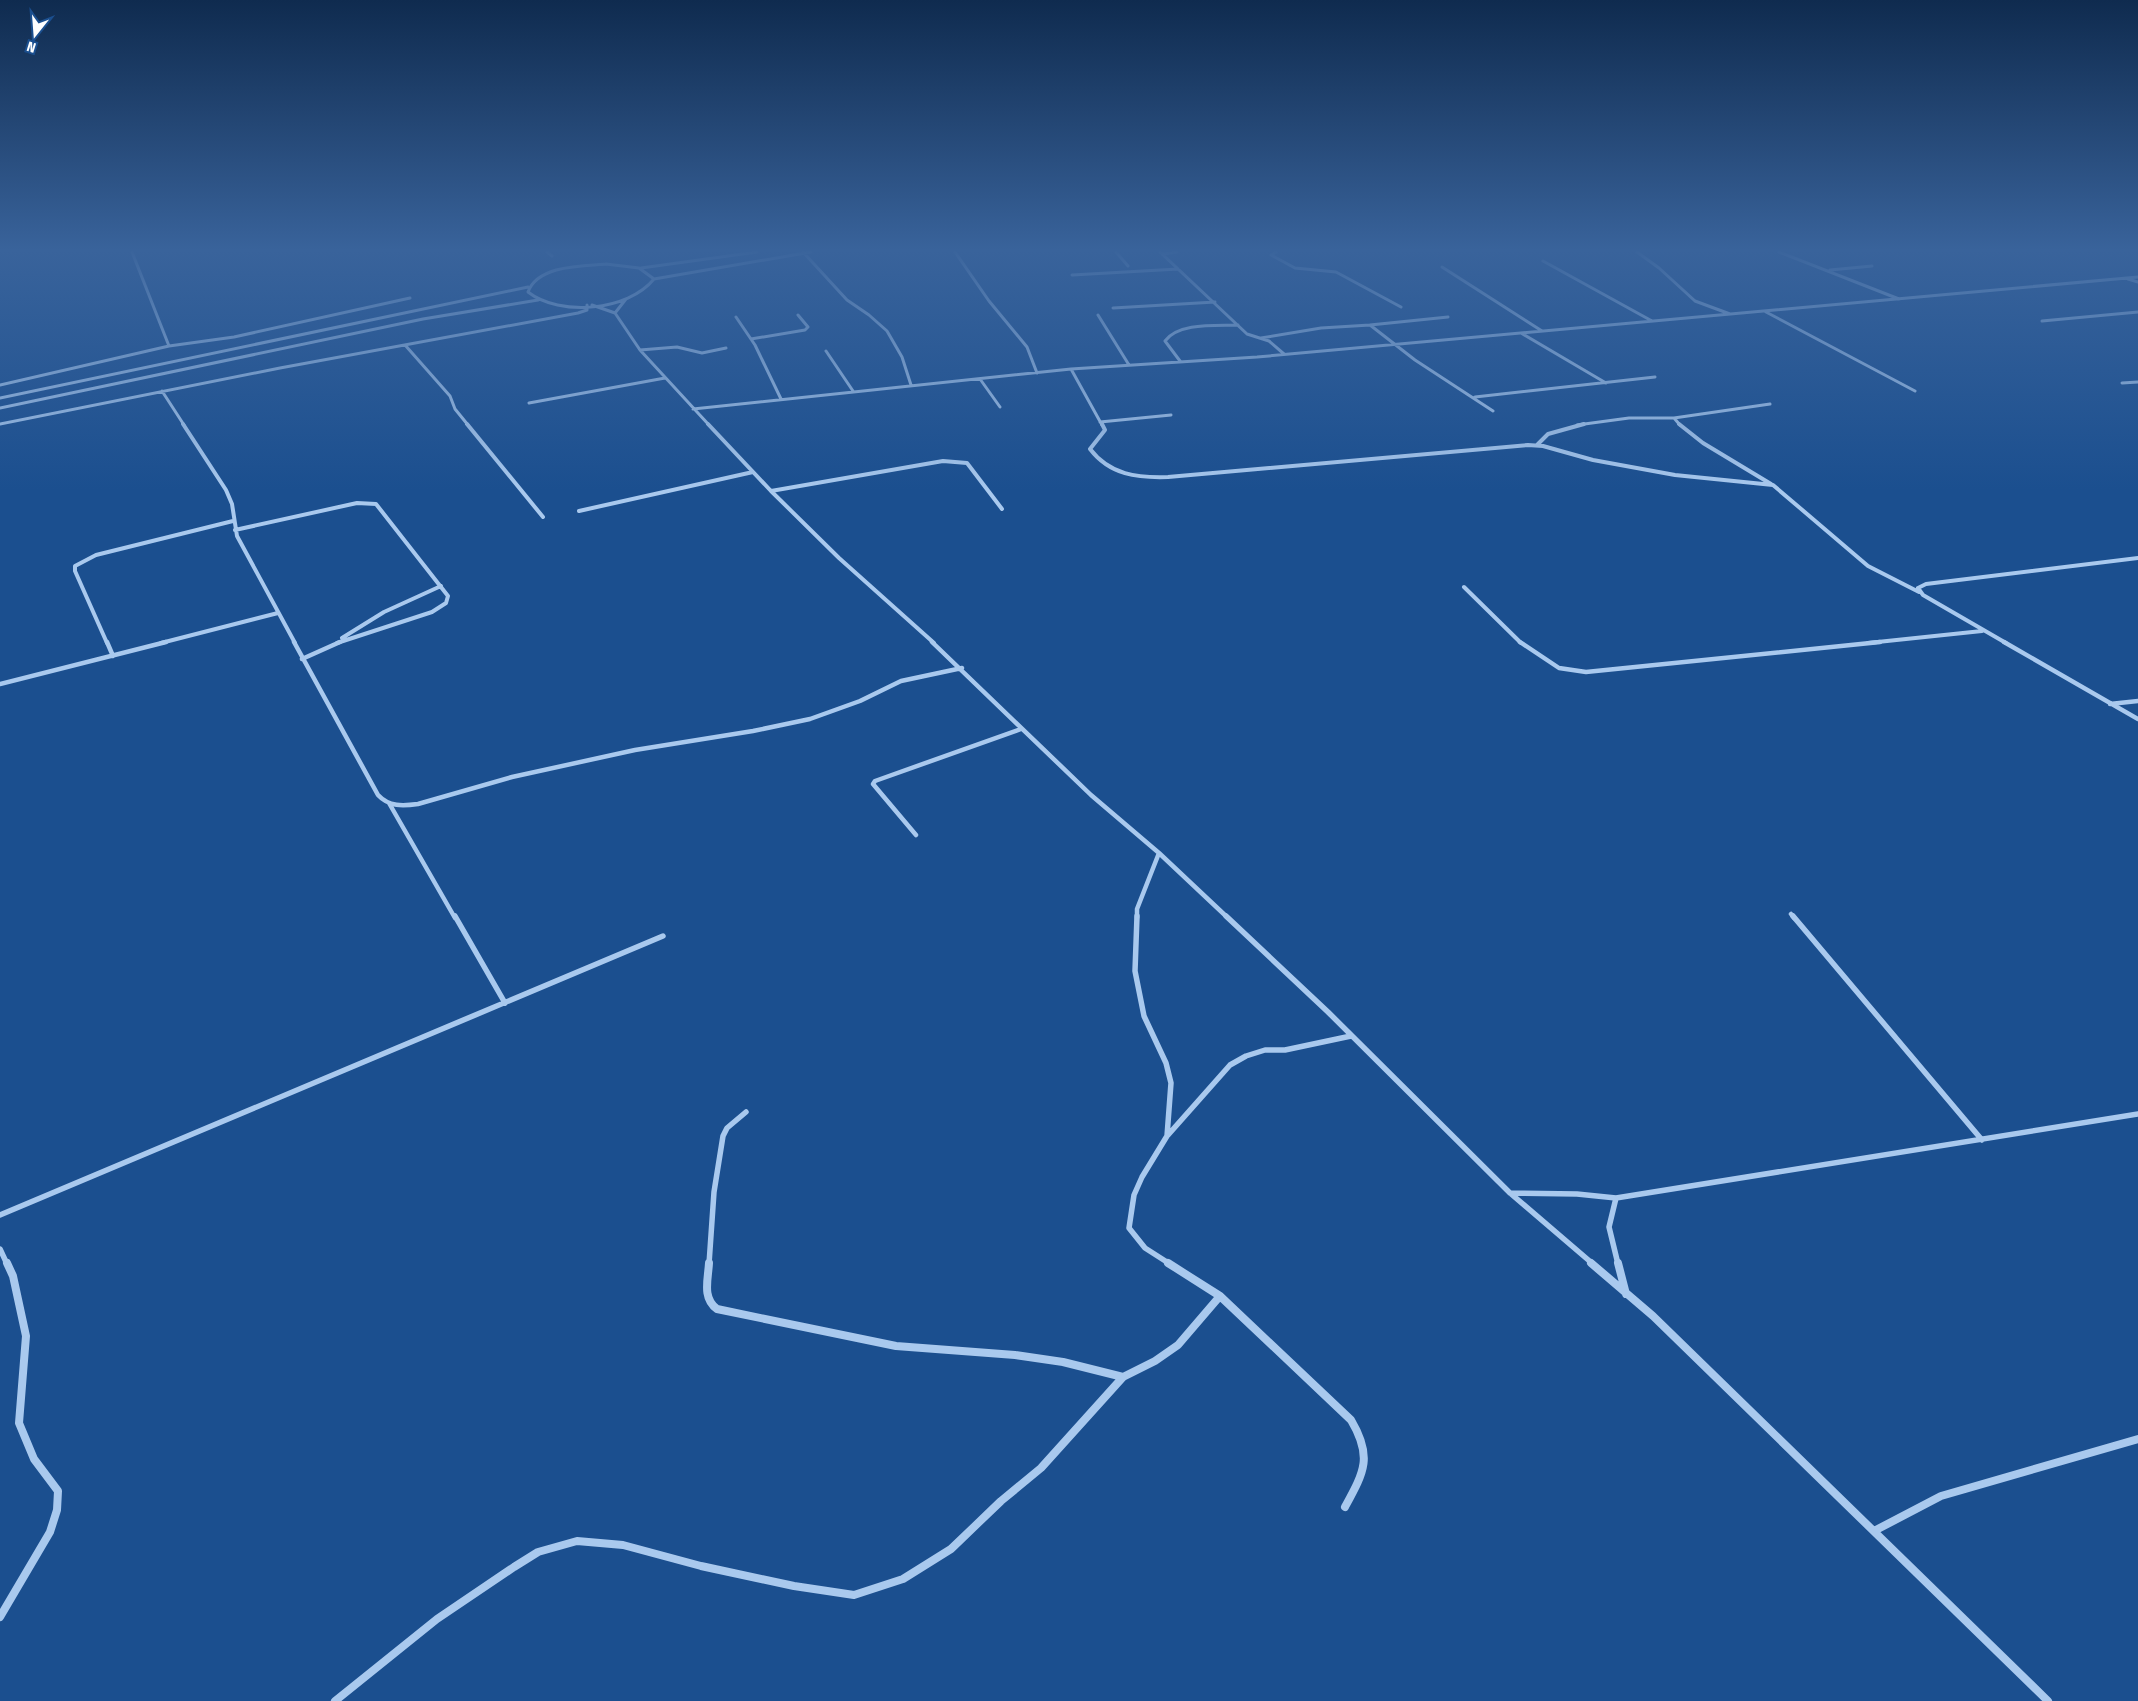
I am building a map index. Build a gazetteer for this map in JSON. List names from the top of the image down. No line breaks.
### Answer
{"north":"bottom"}
